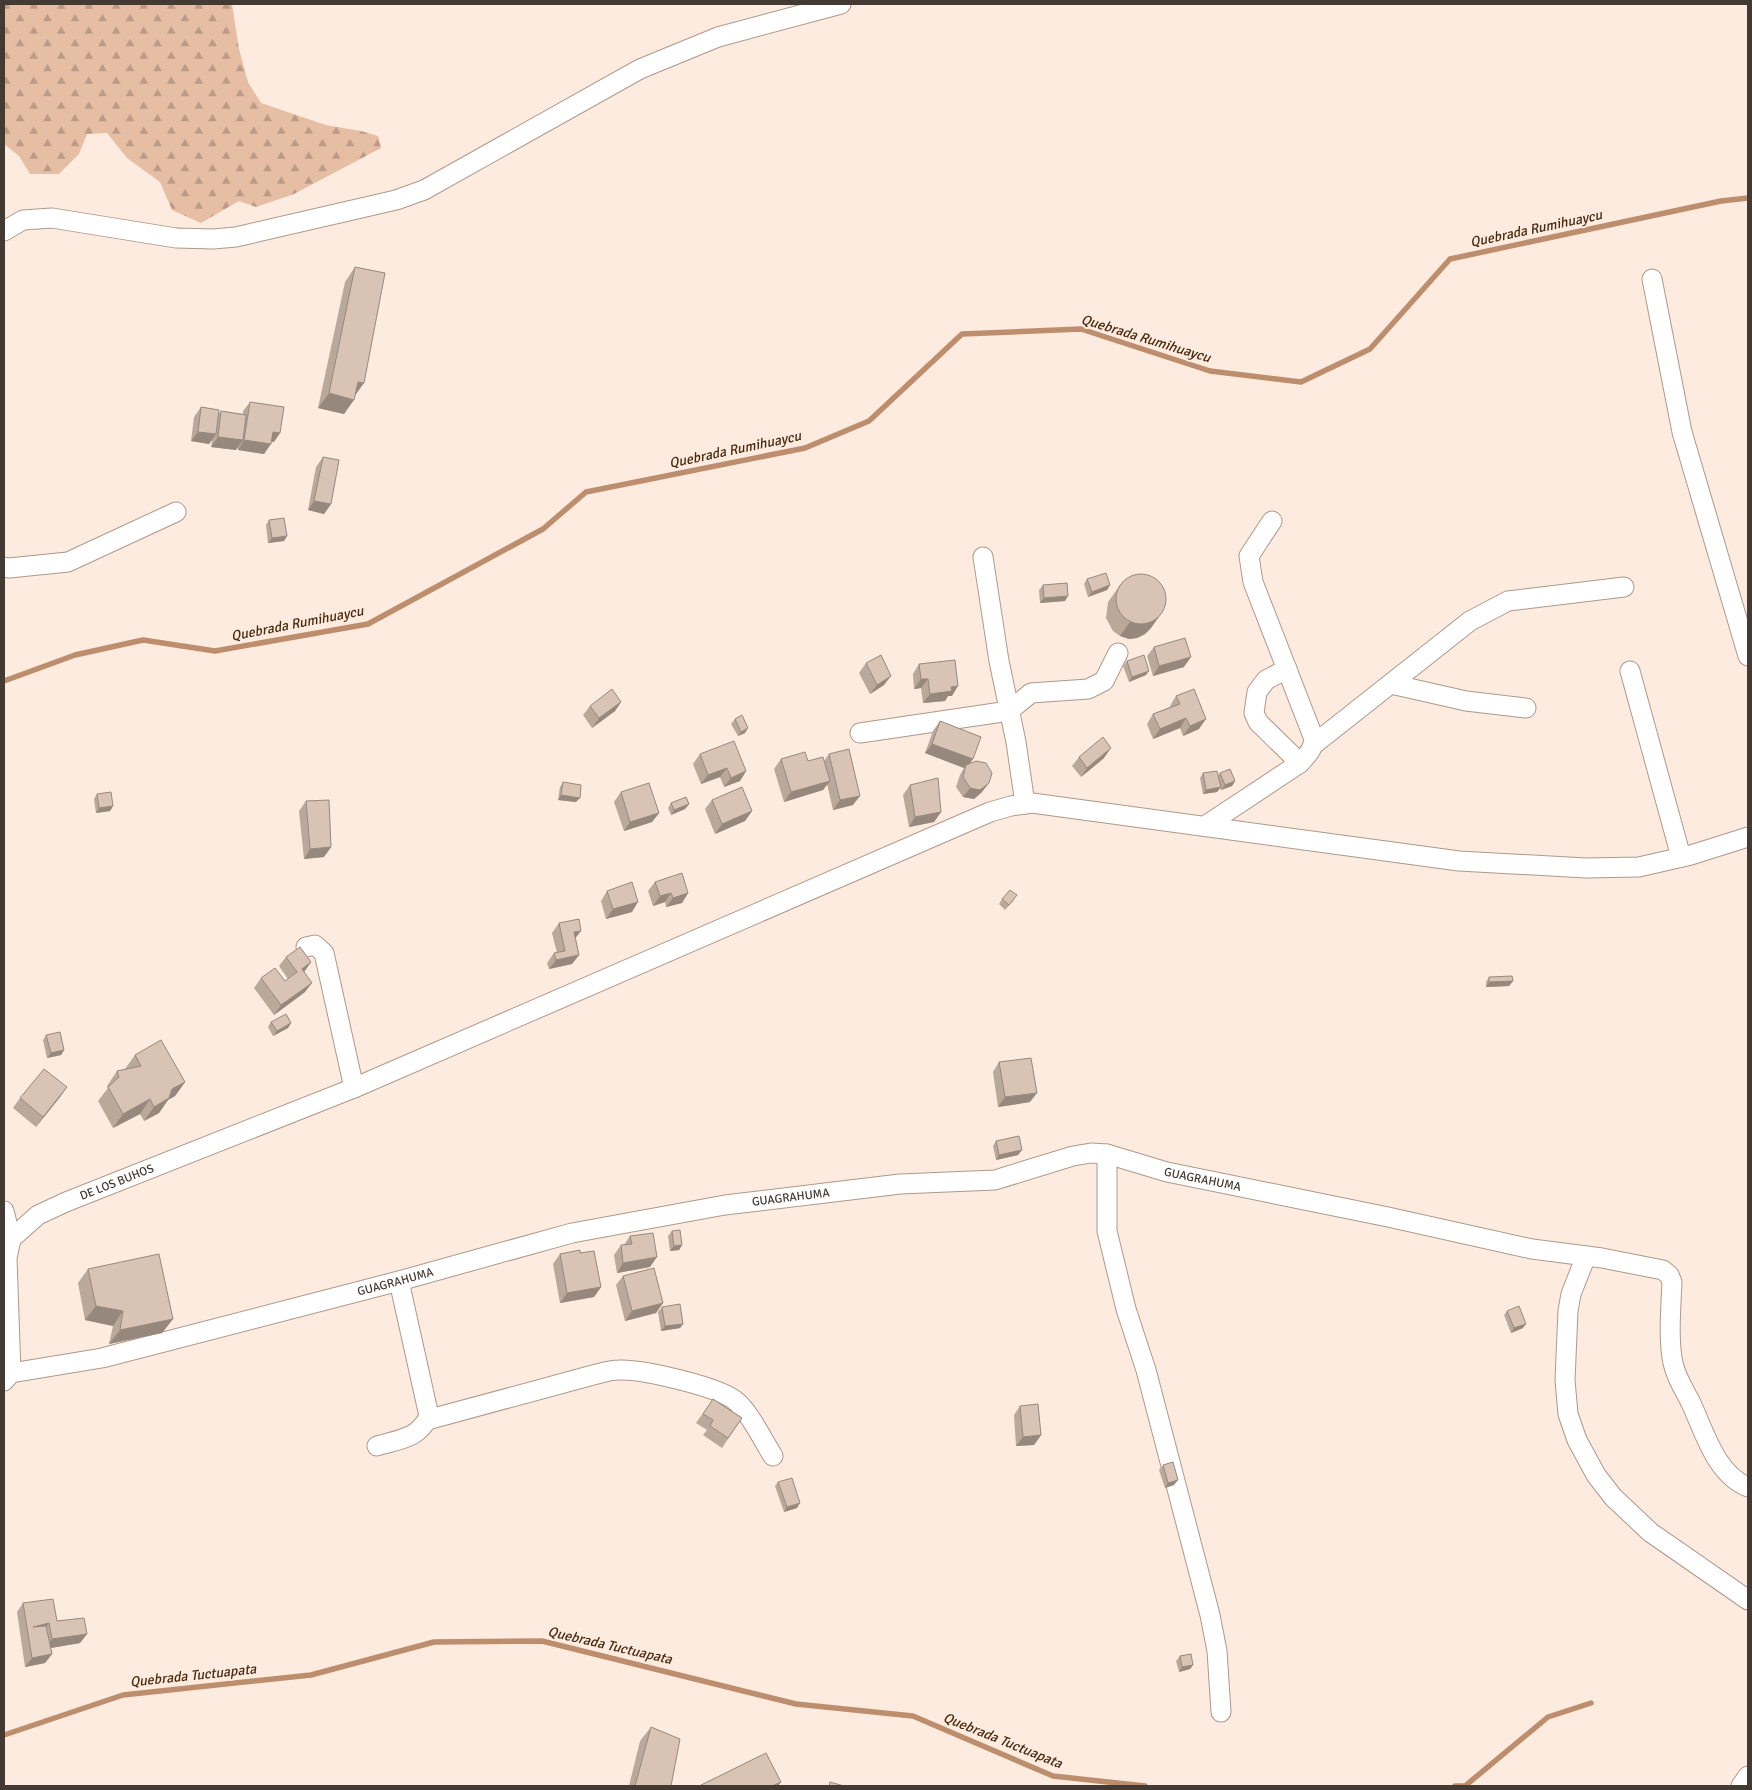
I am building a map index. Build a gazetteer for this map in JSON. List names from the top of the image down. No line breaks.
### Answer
{"streets":{"street":["GUAGRAHUMA","DE LOS BUHOS"]},"water":["Quebrada Rumihuaycu","Quebrada Tuctuapata"]}
